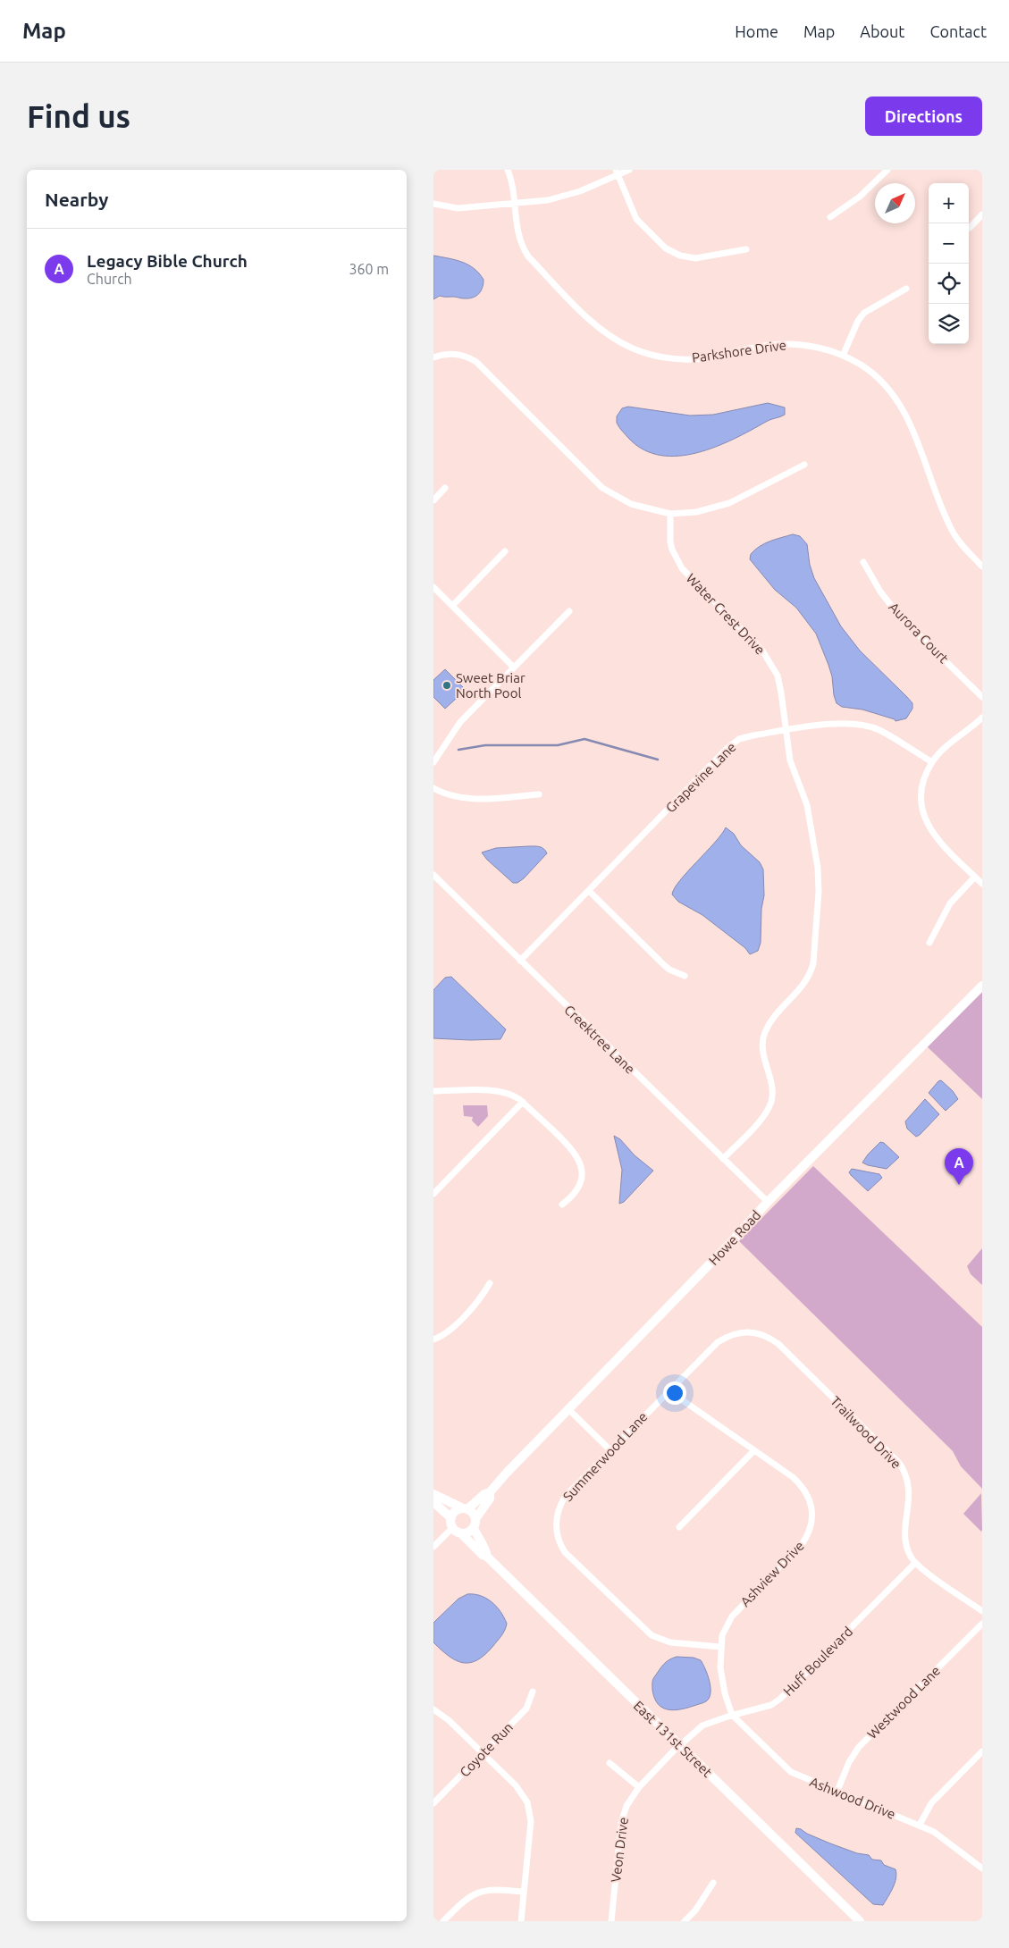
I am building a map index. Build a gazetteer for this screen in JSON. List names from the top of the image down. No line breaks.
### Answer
{"streets":{"street":["Parkshore Drive","Water Crest Drive","Aurora Court","Grapevine Lane","Creektree Lane","Howe Road","Trailwood Drive","Summerwood Lane","Ashview Drive","Huff Boulevard","Westwood Lane","East 131st Street","Coyote Run","Ashwood Drive","Veon Drive"]},"crossings":[["Water Crest Drive","Grapevine Lane"],["Water Crest Drive","Creektree Lane"],["Grapevine Lane","Creektree Lane"],["Creektree Lane","Howe Road"],["Howe Road","East 131st Street"],["Trailwood Drive","Summerwood Lane"],["Trailwood Drive","Huff Boulevard"],["Summerwood Lane","Ashview Drive"],["Ashview Drive","Huff Boulevard"],["Ashview Drive","Ashwood Drive"],["Huff Boulevard","East 131st Street"],["Huff Boulevard","Ashwood Drive"],["Huff Boulevard","Veon Drive"],["Westwood Lane","Ashwood Drive"],["East 131st Street","Veon Drive"]],"places":["Sweet Briar North Pool"],"north":"top right","page":{"header":"Map","nav":["Home","Map","About","Contact"],"buttons":"Directions","title":"Find us","heading":"Nearby","map_buttons":["+","−"],"list":[{"mark":"A","name":"Legacy Bible Church","note":"Church","value":"360 m"}],"pins":"A"}}
